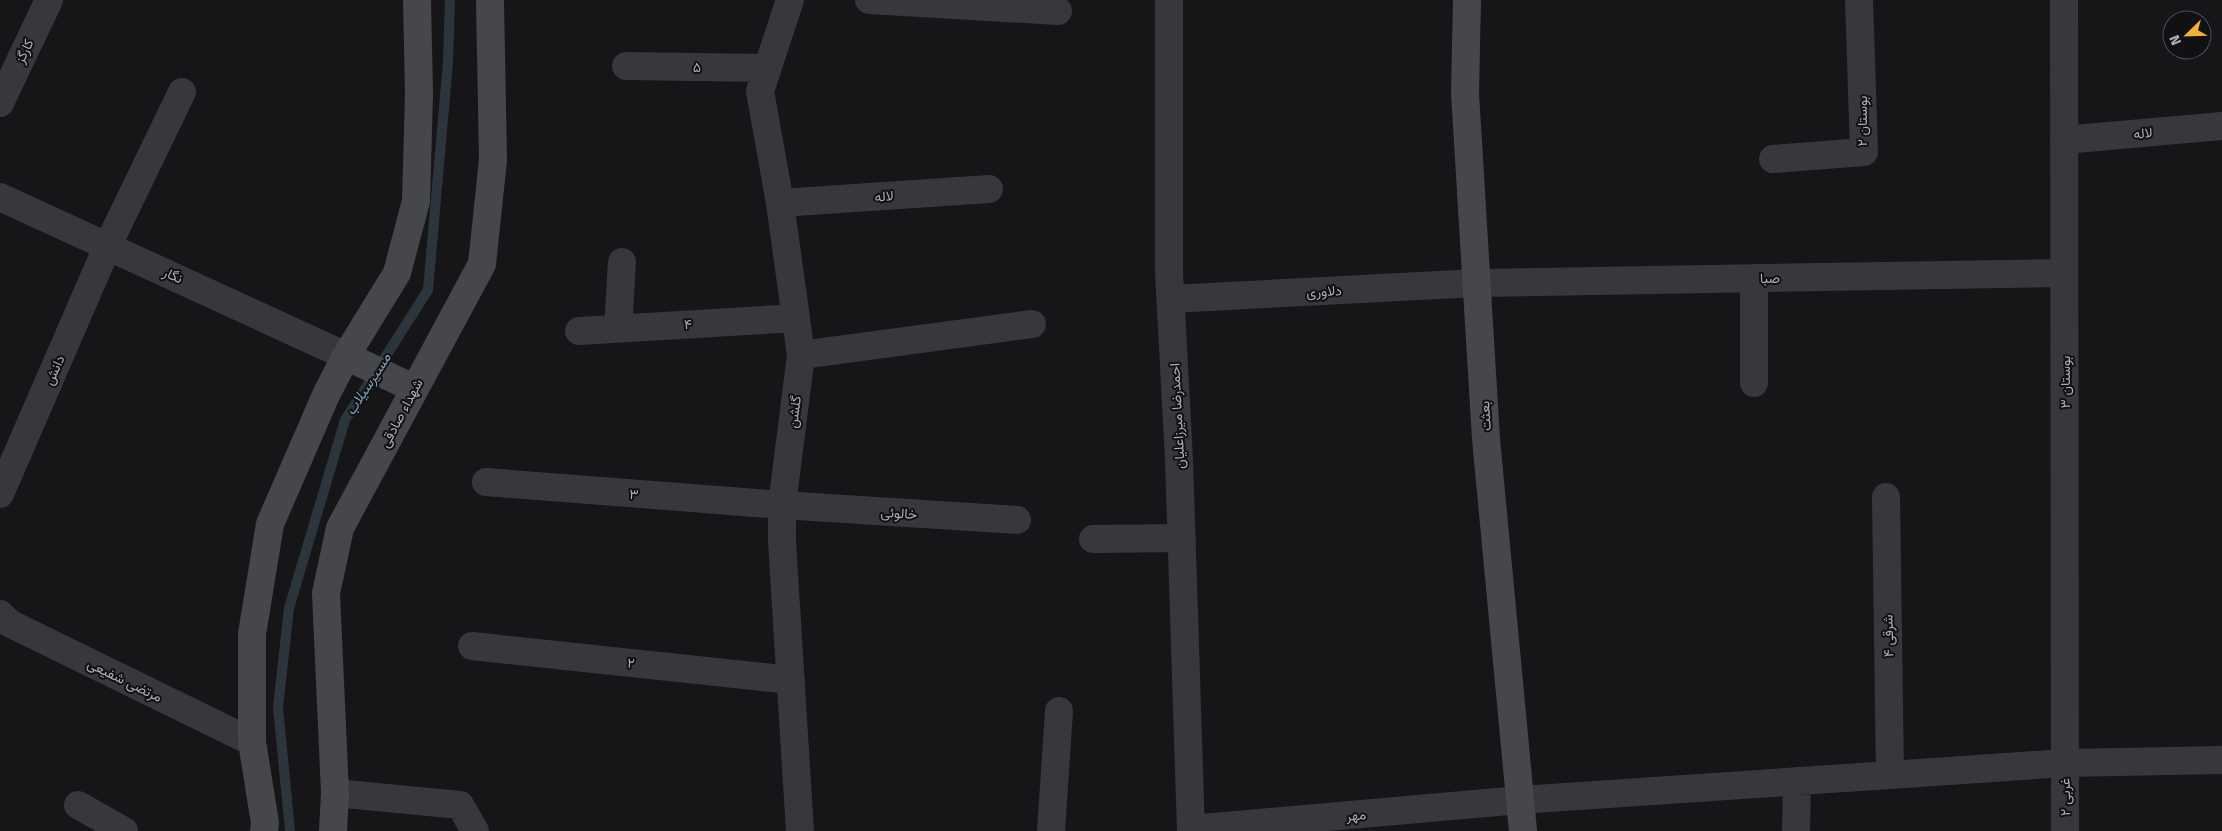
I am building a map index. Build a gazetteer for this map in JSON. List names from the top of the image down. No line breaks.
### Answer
{"streets":{"street":["کارگز","۵","بوستان ۲","لاله","نگار","صبا","دلاوری","۴","دانش","بوستان ۳","گلشن","شهداء صادقی","احمدرضا میرزاعلیان","بعثت","۳","خالوئی","۴ شرقی","۲","مرتضی شفیعی","۲ غربی","مهر"]},"crossings":[["۵","گلشن"],["لاله","بوستان ۳"],["لاله","گلشن"],["نگار","دانش"],["صبا","دلاوری"],["صبا","بوستان ۳"],["صبا","بعثت"],["دلاوری","احمدرضا میرزاعلیان"],["دلاوری","بعثت"],["۴","گلشن"],["بوستان ۳","۲ غربی"],["بوستان ۳","مهر"],["گلشن","۳"],["گلشن","خالوئی"],["گلشن","۲"],["احمدرضا میرزاعلیان","مهر"],["بعثت","مهر"],["۳","خالوئی"],["۴ شرقی","مهر"],["۲ غربی","مهر"]],"water":["مسیرسیلاب"],"north":"bottom left"}
